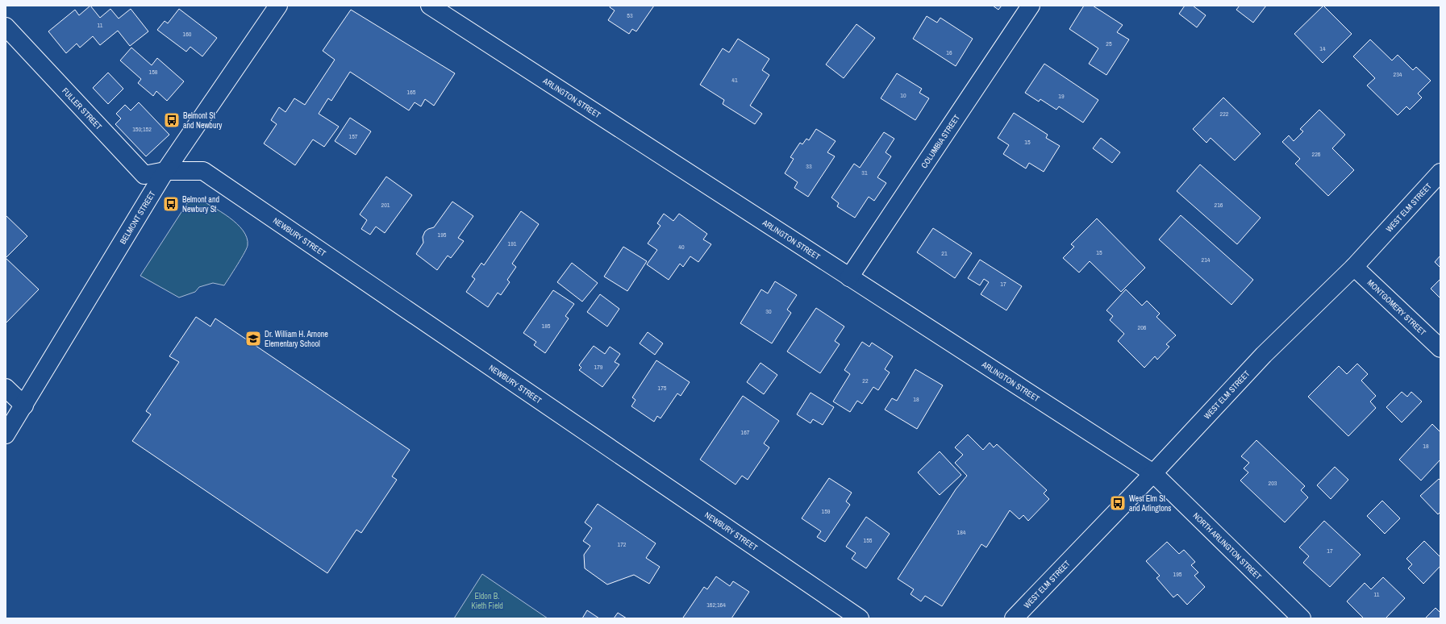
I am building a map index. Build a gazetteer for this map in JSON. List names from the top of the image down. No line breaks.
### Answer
{"streets":{"street":["ARLINGTON STREET","FULLER STREET","COLUMBIA STREET","WEST ELM STREET","BELMONT STREET","NEWBURY STREET","MONTGOMERY STREET","NORTH ARLINGTON STREET"]},"crossings":[["ARLINGTON STREET","COLUMBIA STREET"],["ARLINGTON STREET","WEST ELM STREET"],["ARLINGTON STREET","NORTH ARLINGTON STREET"],["FULLER STREET","BELMONT STREET"],["FULLER STREET","NEWBURY STREET"],["WEST ELM STREET","MONTGOMERY STREET"],["WEST ELM STREET","NORTH ARLINGTON STREET"],["BELMONT STREET","NEWBURY STREET"]],"parks":["Eldon B. Kieth Field"],"places":{"bus stop":["Belmont St and Newbury","Belmont and Newbury St","West Elm St and Arlingtons"],"school or university":["Dr. William H. Arnone Elementary School"]},"house_numbers":["53","11","160","25","14","16","158","234","41","165","10","19","222","150;152","157","15","226","33","31","201","216","195","191","40","15","21","214","17","30","185","206","179","22","175","18","167","18","203","159","184","155","172","17","195","11","162;164"]}
